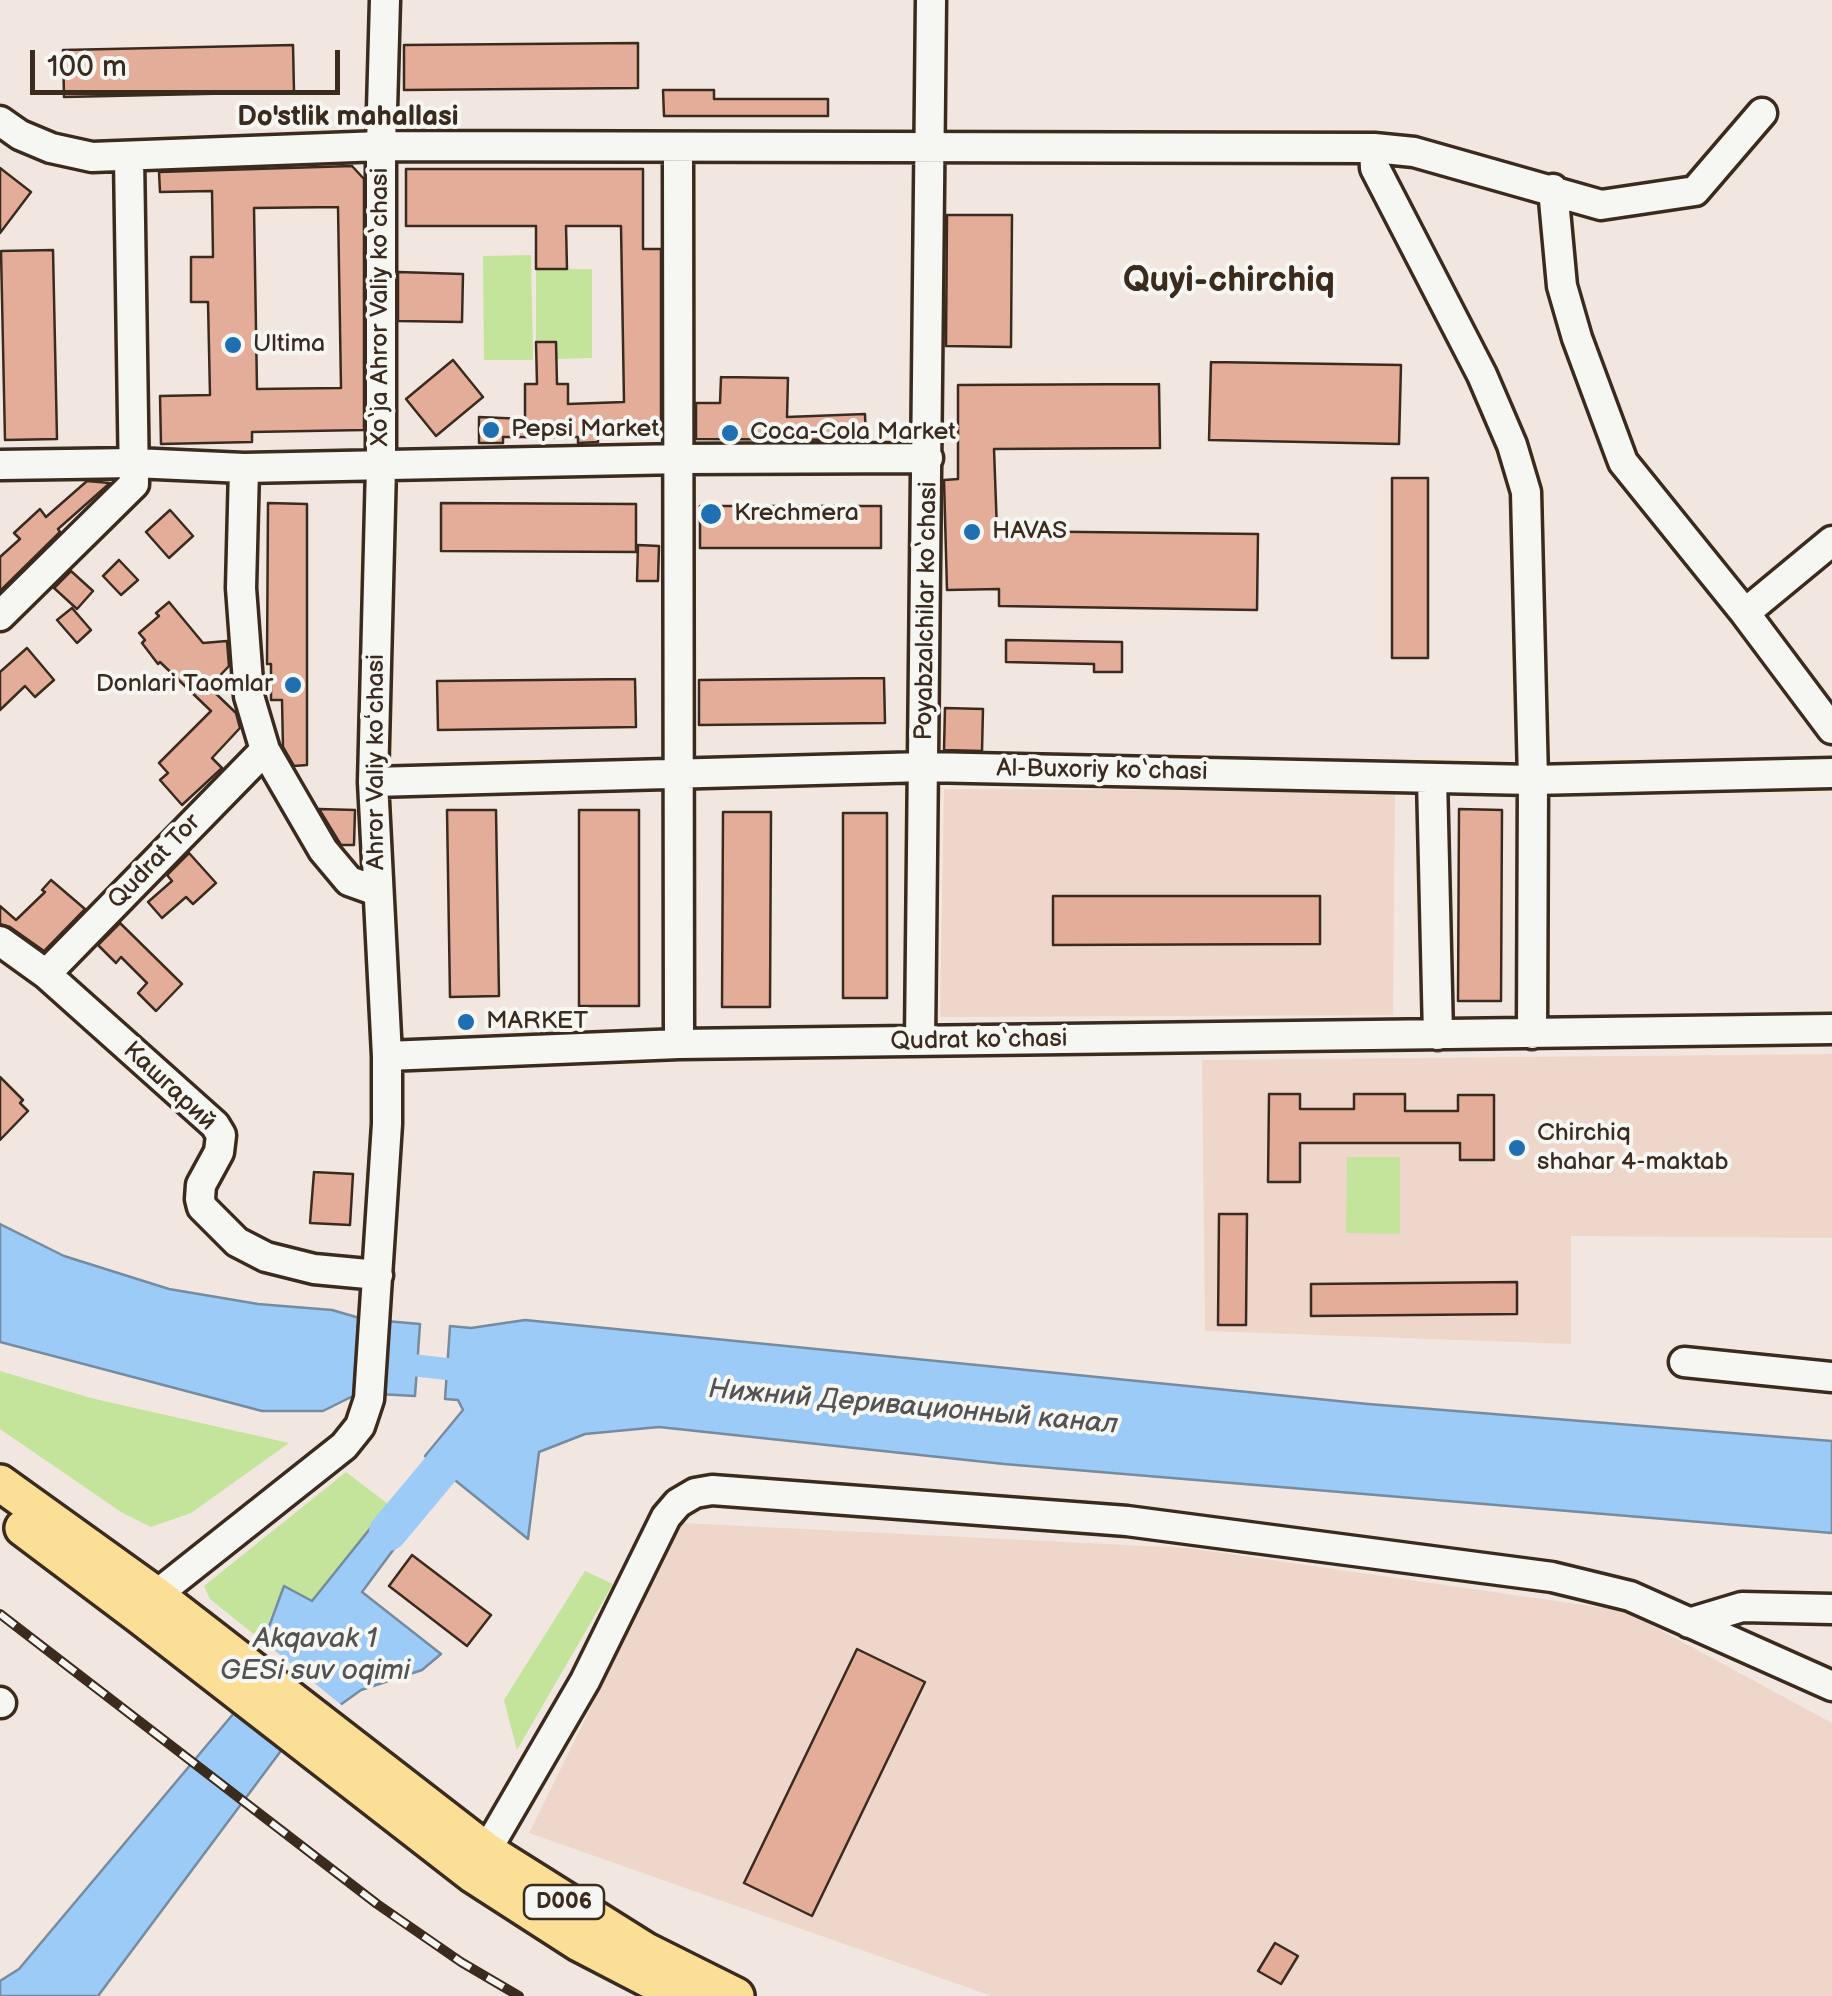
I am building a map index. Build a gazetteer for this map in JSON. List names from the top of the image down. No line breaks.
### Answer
{"streets":{"main road":["D006"],"street":["Xo‘ja Ahror Valiy ko‘chasi","Poyabzalchilar ko‘chasi","Ahror Valiy koʻchasi","Al-Buxoriy ko‘chasi","Qudrat Tor","Qudrat ko‘chasi","Кашгарий"]},"crossings":[["Xo‘ja Ahror Valiy ko‘chasi","Poyabzalchilar ko‘chasi"],["Xo‘ja Ahror Valiy ko‘chasi","Ahror Valiy koʻchasi"],["Poyabzalchilar ko‘chasi","Al-Buxoriy ko‘chasi"],["Poyabzalchilar ko‘chasi","Qudrat ko‘chasi"],["Ahror Valiy koʻchasi","Al-Buxoriy ko‘chasi"],["Ahror Valiy koʻchasi","Qudrat ko‘chasi"],["Qudrat Tor","Кашгарий"]],"districts":["Do'stlik mahallasi","Quyi-chirchiq"],"water":["Нижний Деривационный канал","Akqavak 1 GESi suv oqimi"],"places":["Ultima","Pepsi Market","Coca-Cola Market","Krechmera","HAVAS","Donlari Taomlar","MARKET","Chirchiq shahar 4-maktab"],"scale_bar":"100 m"}
